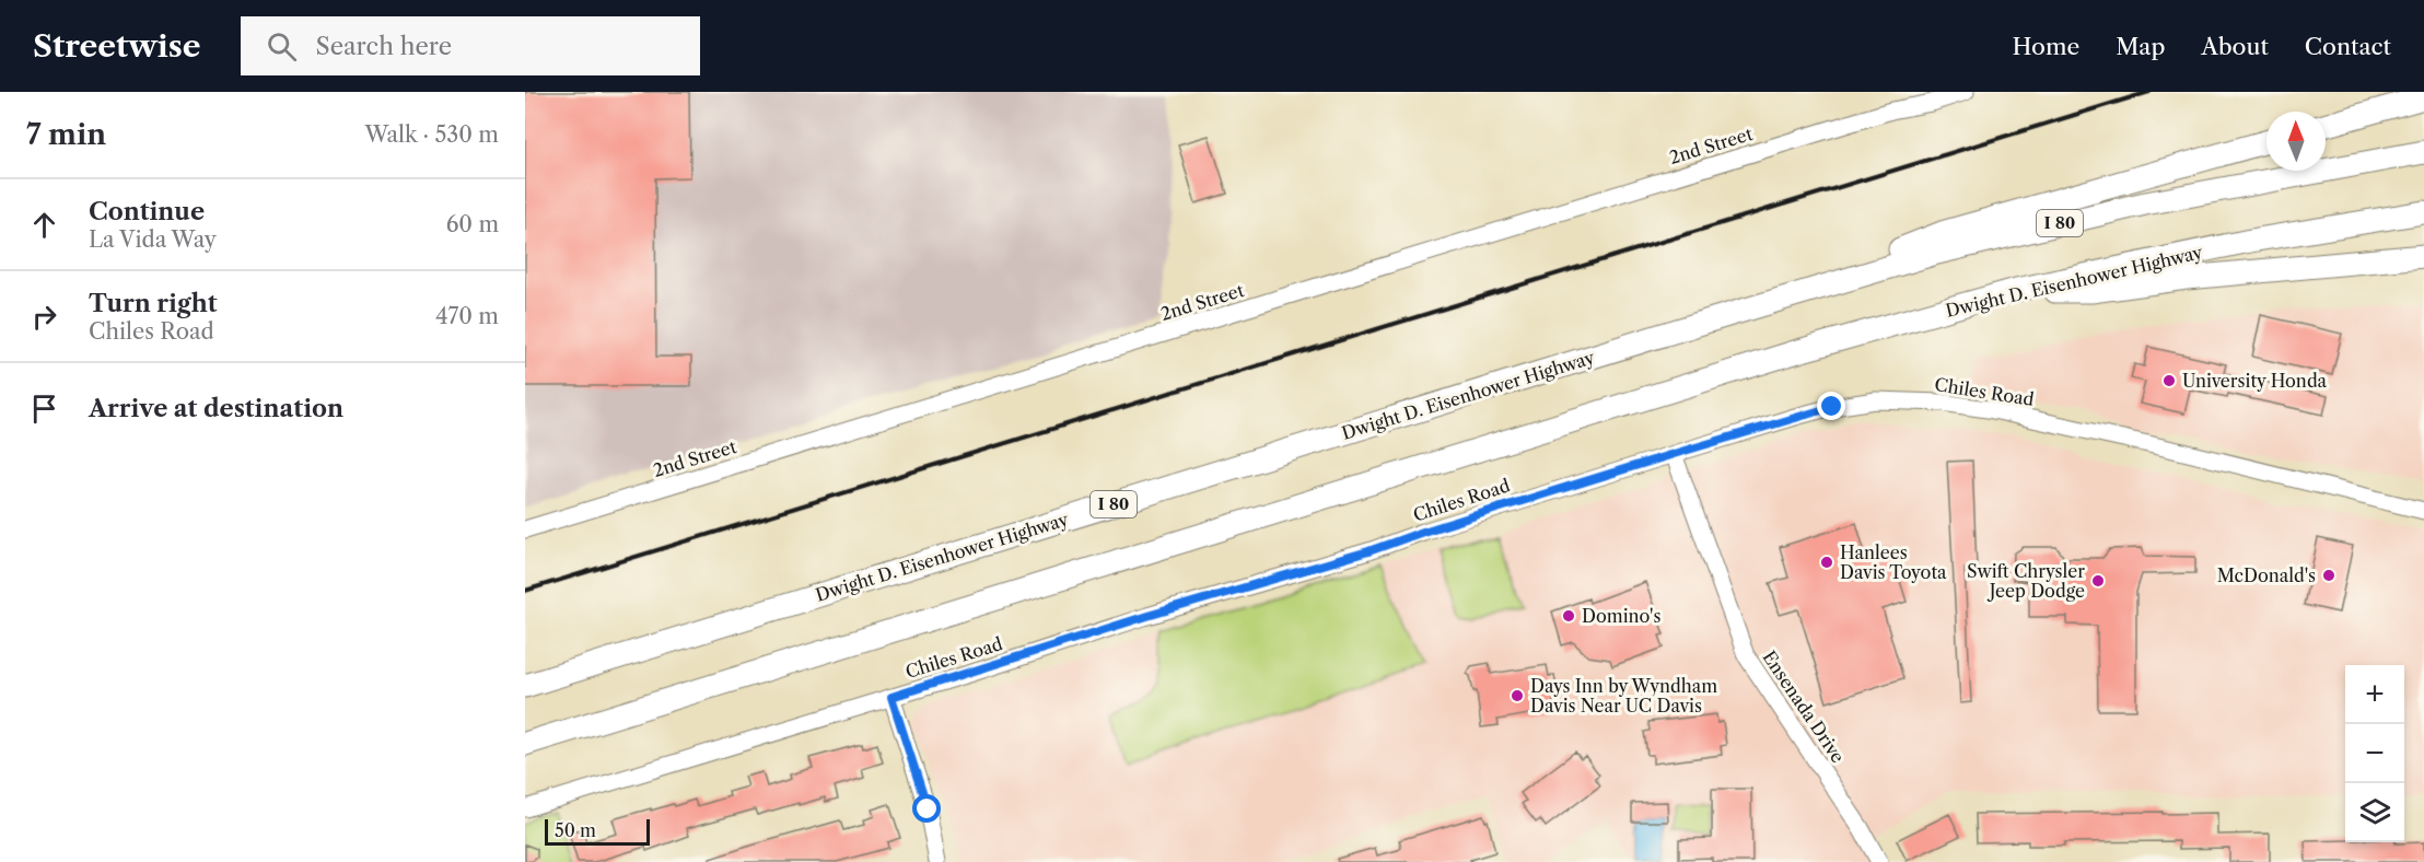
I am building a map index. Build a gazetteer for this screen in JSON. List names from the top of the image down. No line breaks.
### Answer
{"streets":{"highway":["I 80","Dwight D. Eisenhower Highway"],"street":["2nd Street","Chiles Road","Ensenada Drive"]},"crossings":[["Chiles Road","Ensenada Drive"]],"places":["University Honda","Hanlees Davis Toyota","McDonald's","Swift Chrysler Jeep Dodge","Domino's","Days Inn by Wyndham Davis Near UC Davis"],"scale_bar":"50 m","north":"top","page":{"header":"Streetwise","search":"Search here","nav":["Home","Map","About","Contact"],"heading":["7 min","Walk · 530 m"],"list":[["Continue","La Vida Way","60 m"],["Turn right","Chiles Road","470 m"],"Arrive at destination"],"map_buttons":["+","−"],"scale":"50 m"}}
